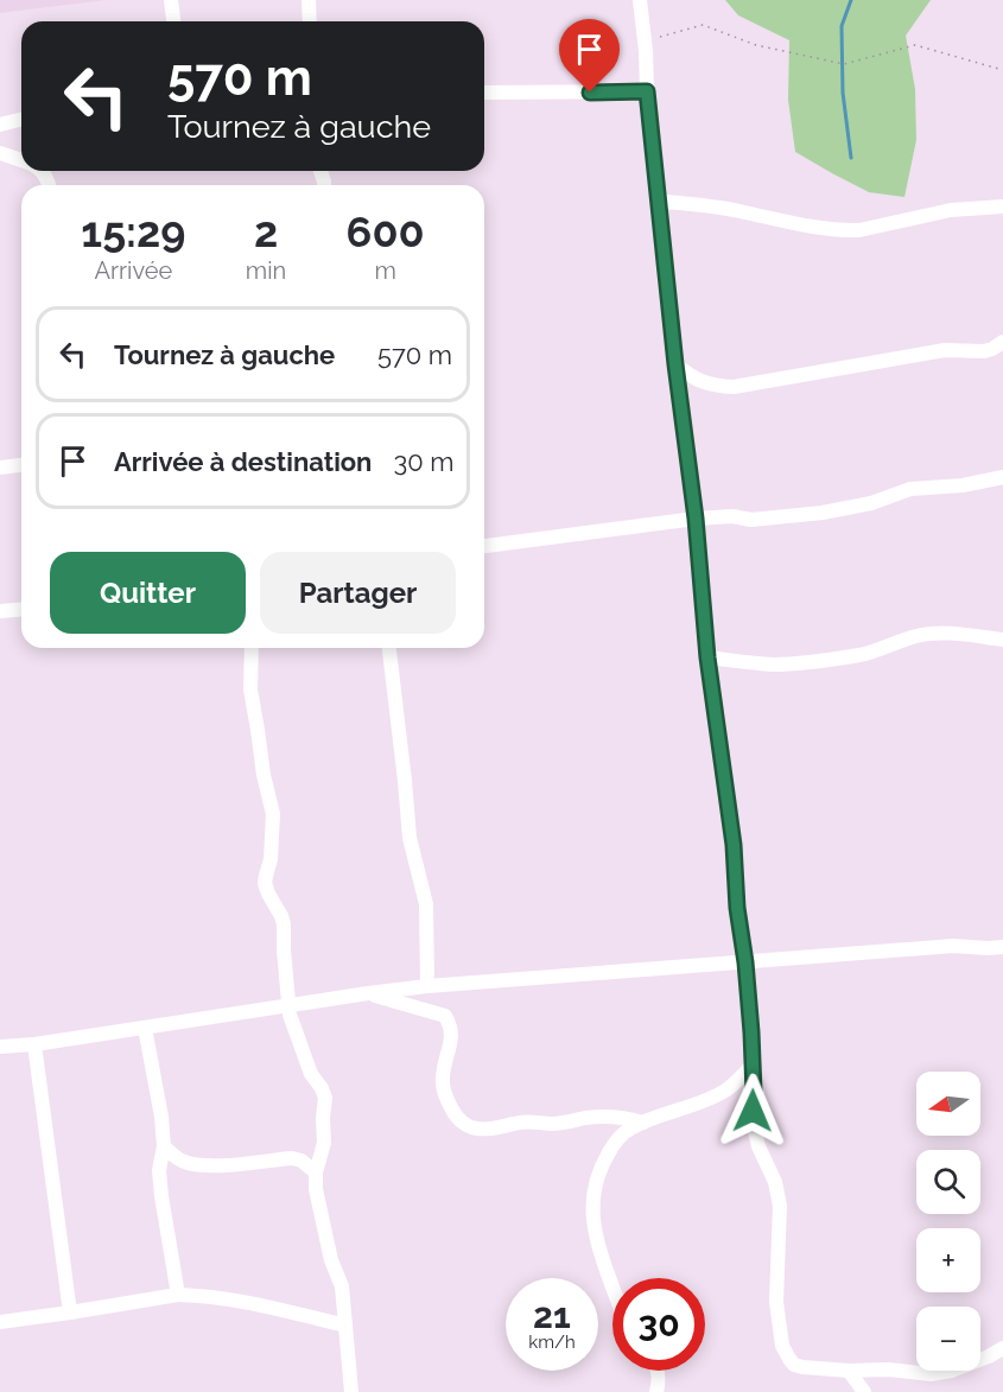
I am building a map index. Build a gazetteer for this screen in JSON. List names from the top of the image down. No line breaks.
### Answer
{"north":"left","page":{"turn":["570 m","Tournez à gauche"],"eta":["15:29","Arrivée","2","min","600","m"],"list":[{"name":"Tournez à gauche","value":"570 m"},{"name":"Arrivée à destination","value":"30 m"}],"buttons":["Quitter","Partager"],"map_buttons":["+","−"],"speed":"21 km/h","limit":"30"}}
